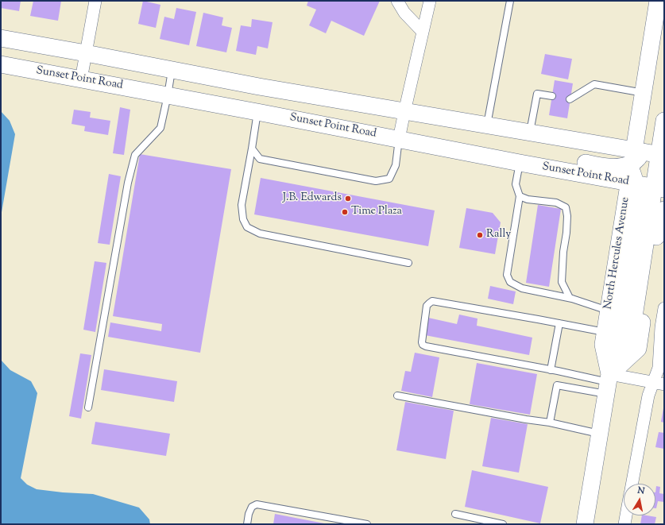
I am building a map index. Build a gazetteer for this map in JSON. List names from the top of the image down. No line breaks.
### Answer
{"streets":{"main road":["Sunset Point Road","North Hercules Avenue"]},"crossings":[["Sunset Point Road","North Hercules Avenue"]],"places":["J.B. Edwards","Time Plaza","Rally"],"north":"top"}
